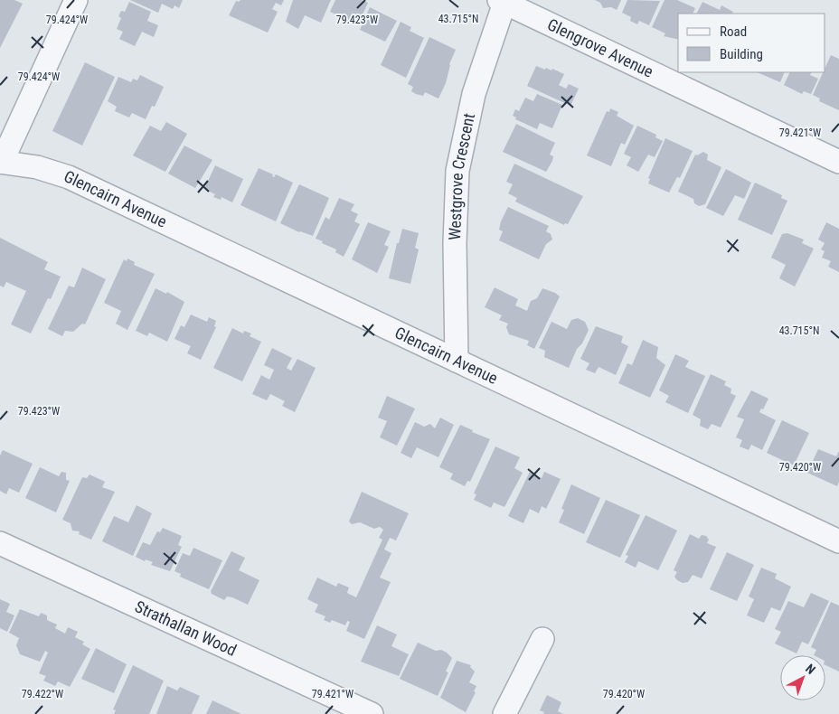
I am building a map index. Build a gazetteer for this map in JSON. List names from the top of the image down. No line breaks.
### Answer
{"streets":{"street":["Glengrove Avenue","Westgrove Crescent","Glencairn Avenue","Strathallan Wood"]},"crossings":[["Glengrove Avenue","Westgrove Crescent"],["Westgrove Crescent","Glencairn Avenue"]],"legend":["Road","Building"],"north":"top right","coordinates":["43.715°N","79.424°W","79.423°W","79.421°W","79.420°W","79.422°W"]}
